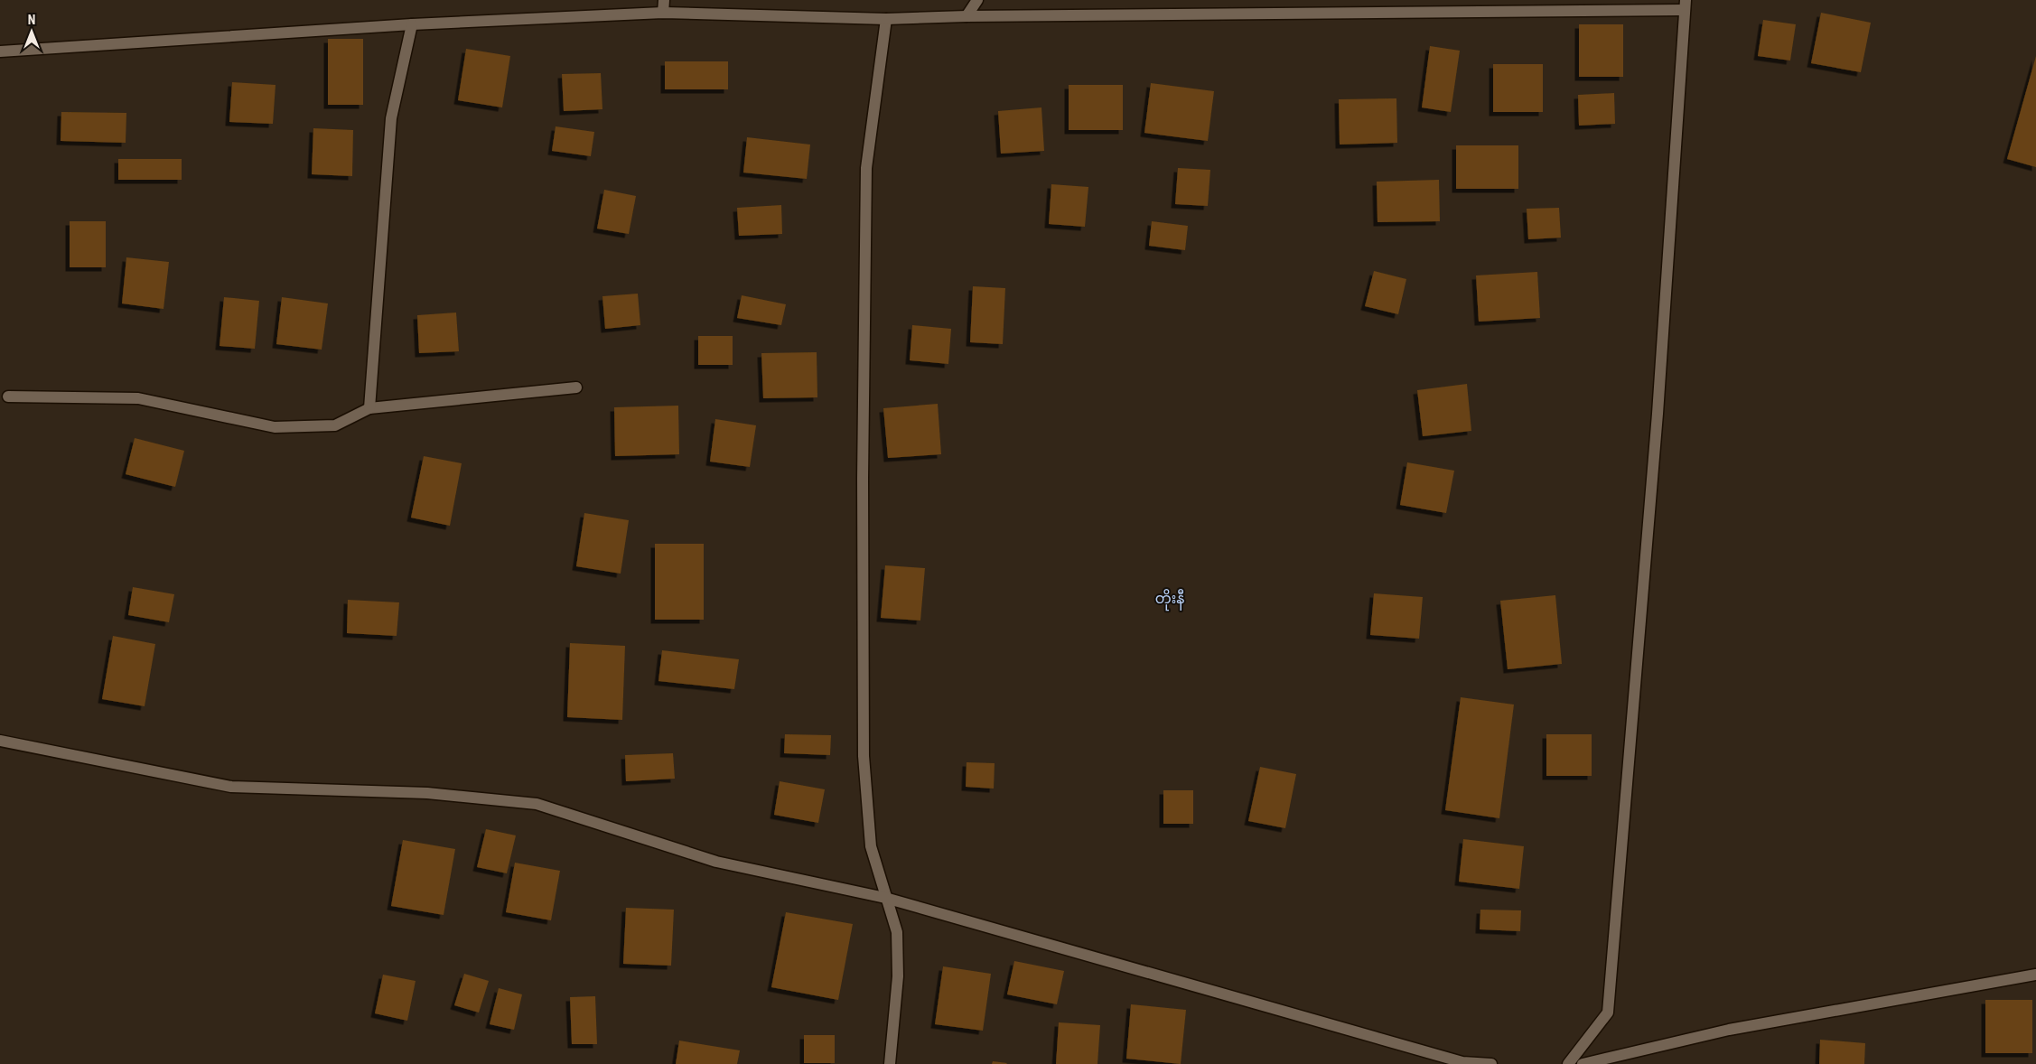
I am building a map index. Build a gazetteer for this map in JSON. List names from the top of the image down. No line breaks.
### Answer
{"districts":["တိုးနီ"],"north":"top"}
